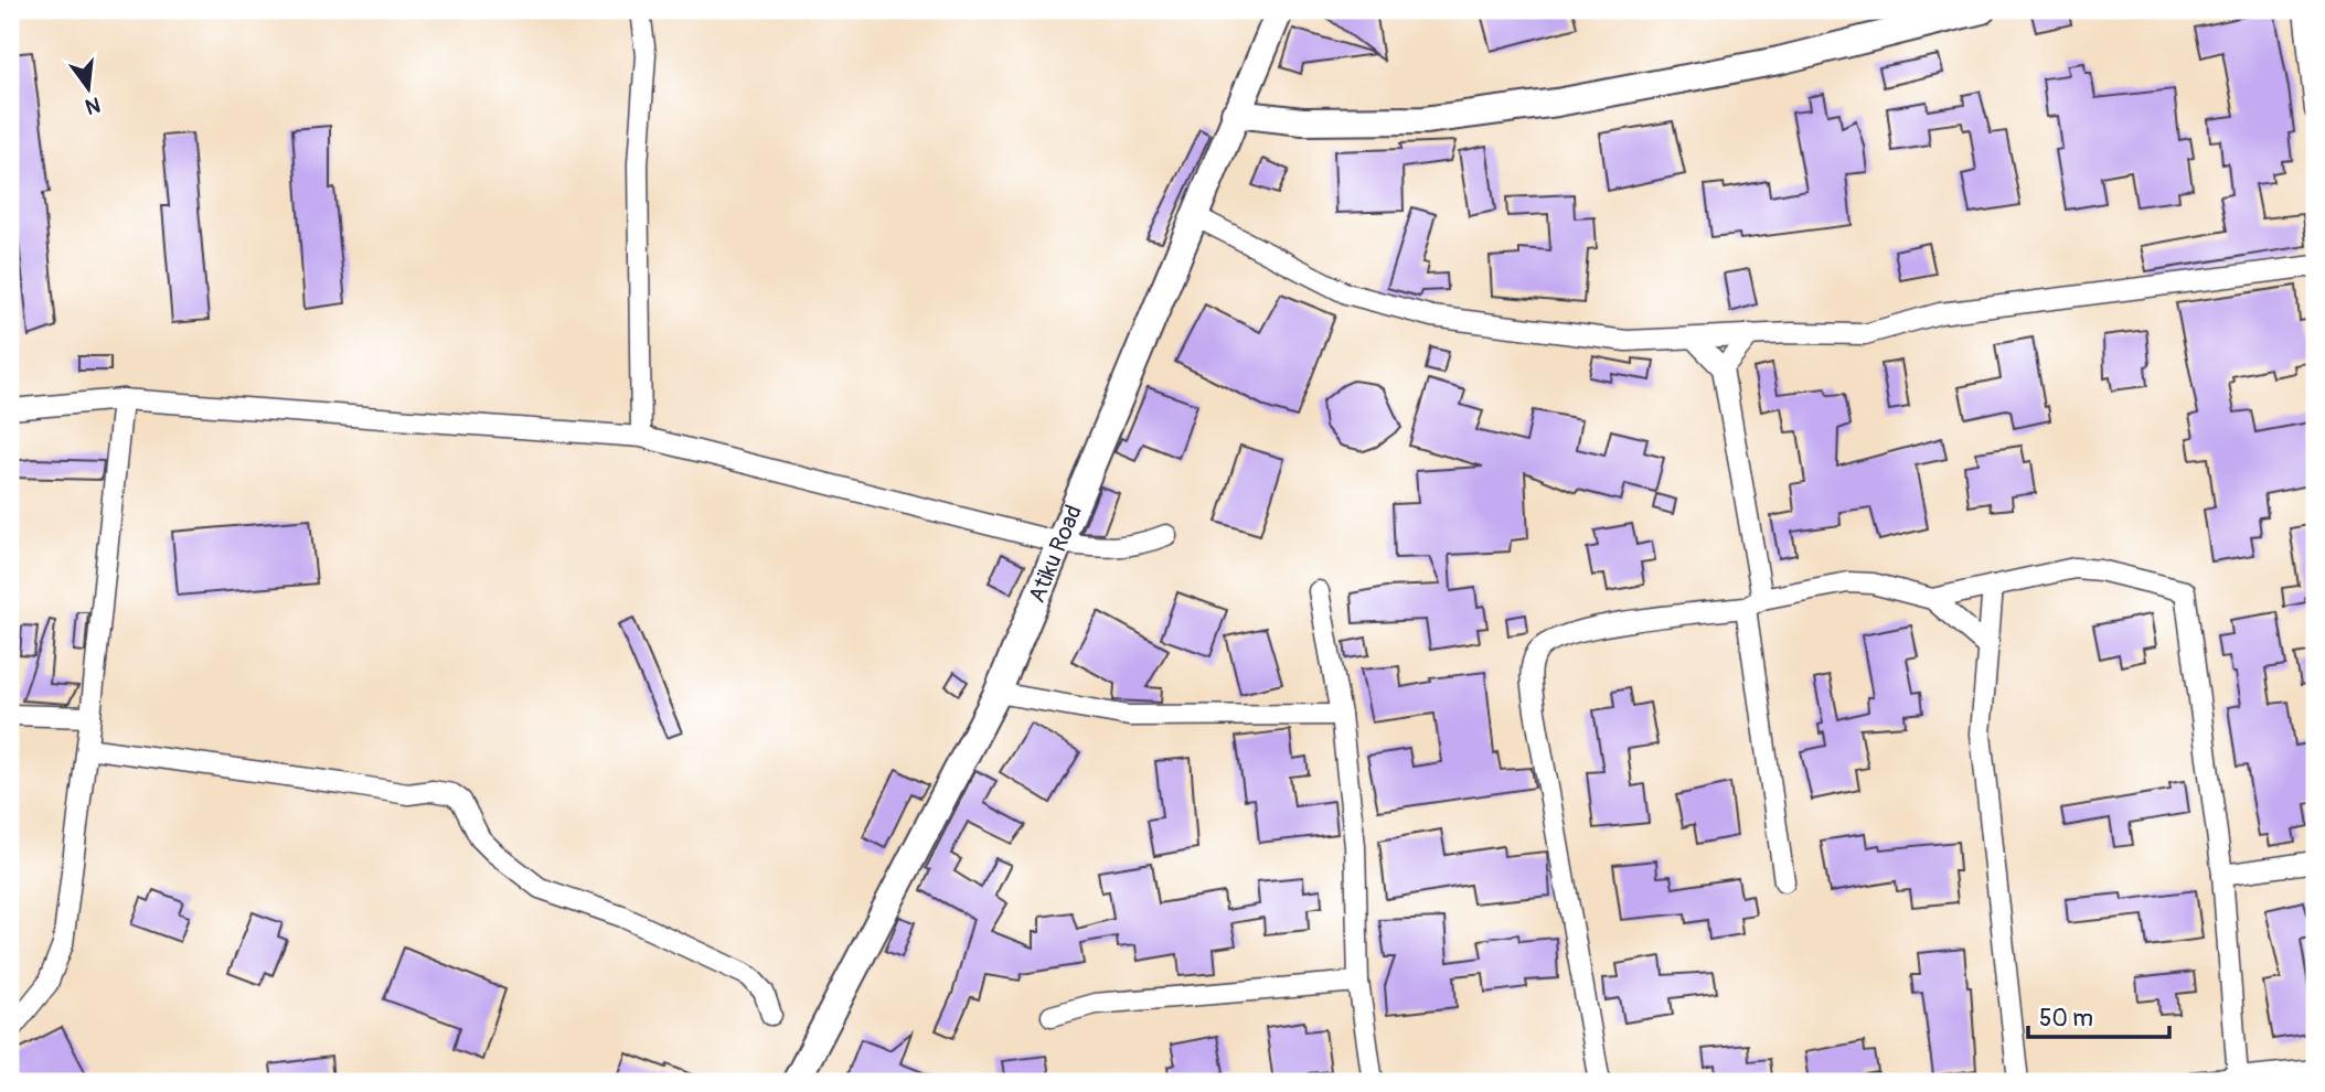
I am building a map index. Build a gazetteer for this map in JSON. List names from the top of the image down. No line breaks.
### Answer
{"streets":{"street":["Atiku Road"]},"scale_bar":"50 m","north":"bottom"}
